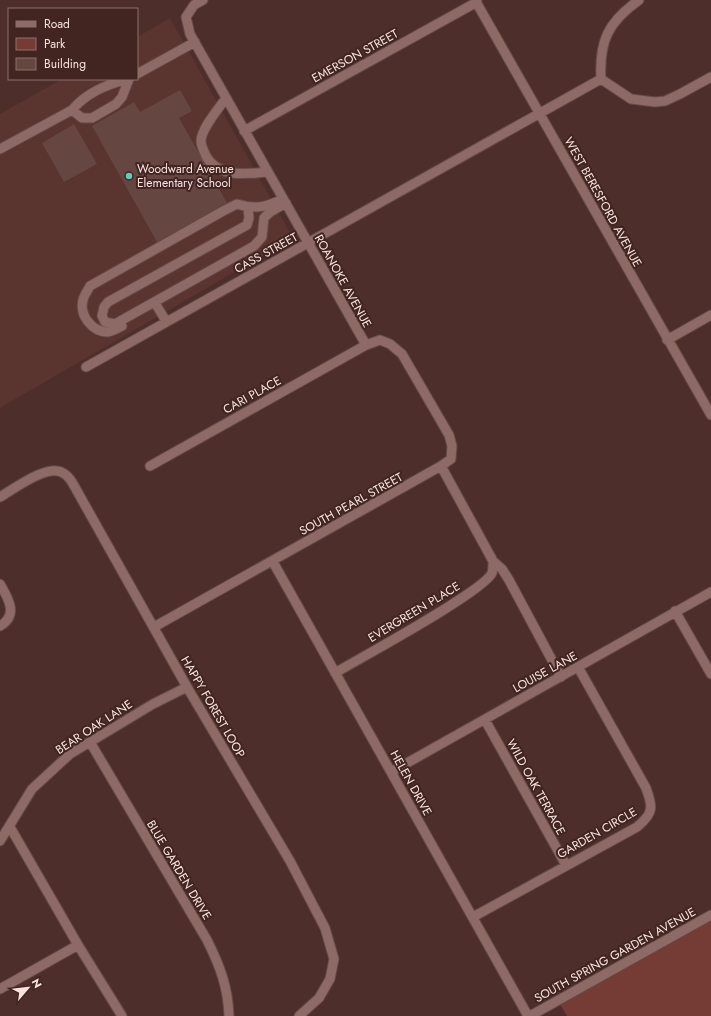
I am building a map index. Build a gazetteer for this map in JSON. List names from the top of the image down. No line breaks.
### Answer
{"streets":{"street":["EMERSON STREET","WEST BERESFORD AVENUE","CASS STREET","ROANOKE AVENUE","CARI PLACE","SOUTH PEARL STREET","EVERGREEN PLACE","LOUISE LANE","HAPPY FOREST LOOP","BEAR OAK LANE","HELEN DRIVE","WILD OAK TERRACE","GARDEN CIRCLE","BLUE GARDEN DRIVE","SOUTH SPRING GARDEN AVENUE"]},"crossings":[["EMERSON STREET","WEST BERESFORD AVENUE"],["EMERSON STREET","ROANOKE AVENUE"],["WEST BERESFORD AVENUE","CASS STREET"],["CASS STREET","ROANOKE AVENUE"],["ROANOKE AVENUE","CARI PLACE"],["ROANOKE AVENUE","SOUTH PEARL STREET"],["SOUTH PEARL STREET","HAPPY FOREST LOOP"],["SOUTH PEARL STREET","HELEN DRIVE"],["EVERGREEN PLACE","HELEN DRIVE"],["LOUISE LANE","HELEN DRIVE"],["LOUISE LANE","WILD OAK TERRACE"],["LOUISE LANE","GARDEN CIRCLE"],["HAPPY FOREST LOOP","BEAR OAK LANE"],["BEAR OAK LANE","BLUE GARDEN DRIVE"],["HELEN DRIVE","GARDEN CIRCLE"],["HELEN DRIVE","SOUTH SPRING GARDEN AVENUE"],["WILD OAK TERRACE","GARDEN CIRCLE"]],"places":["Woodward Avenue Elementary School"],"legend":["Road","Park","Building"],"north":"top right"}
